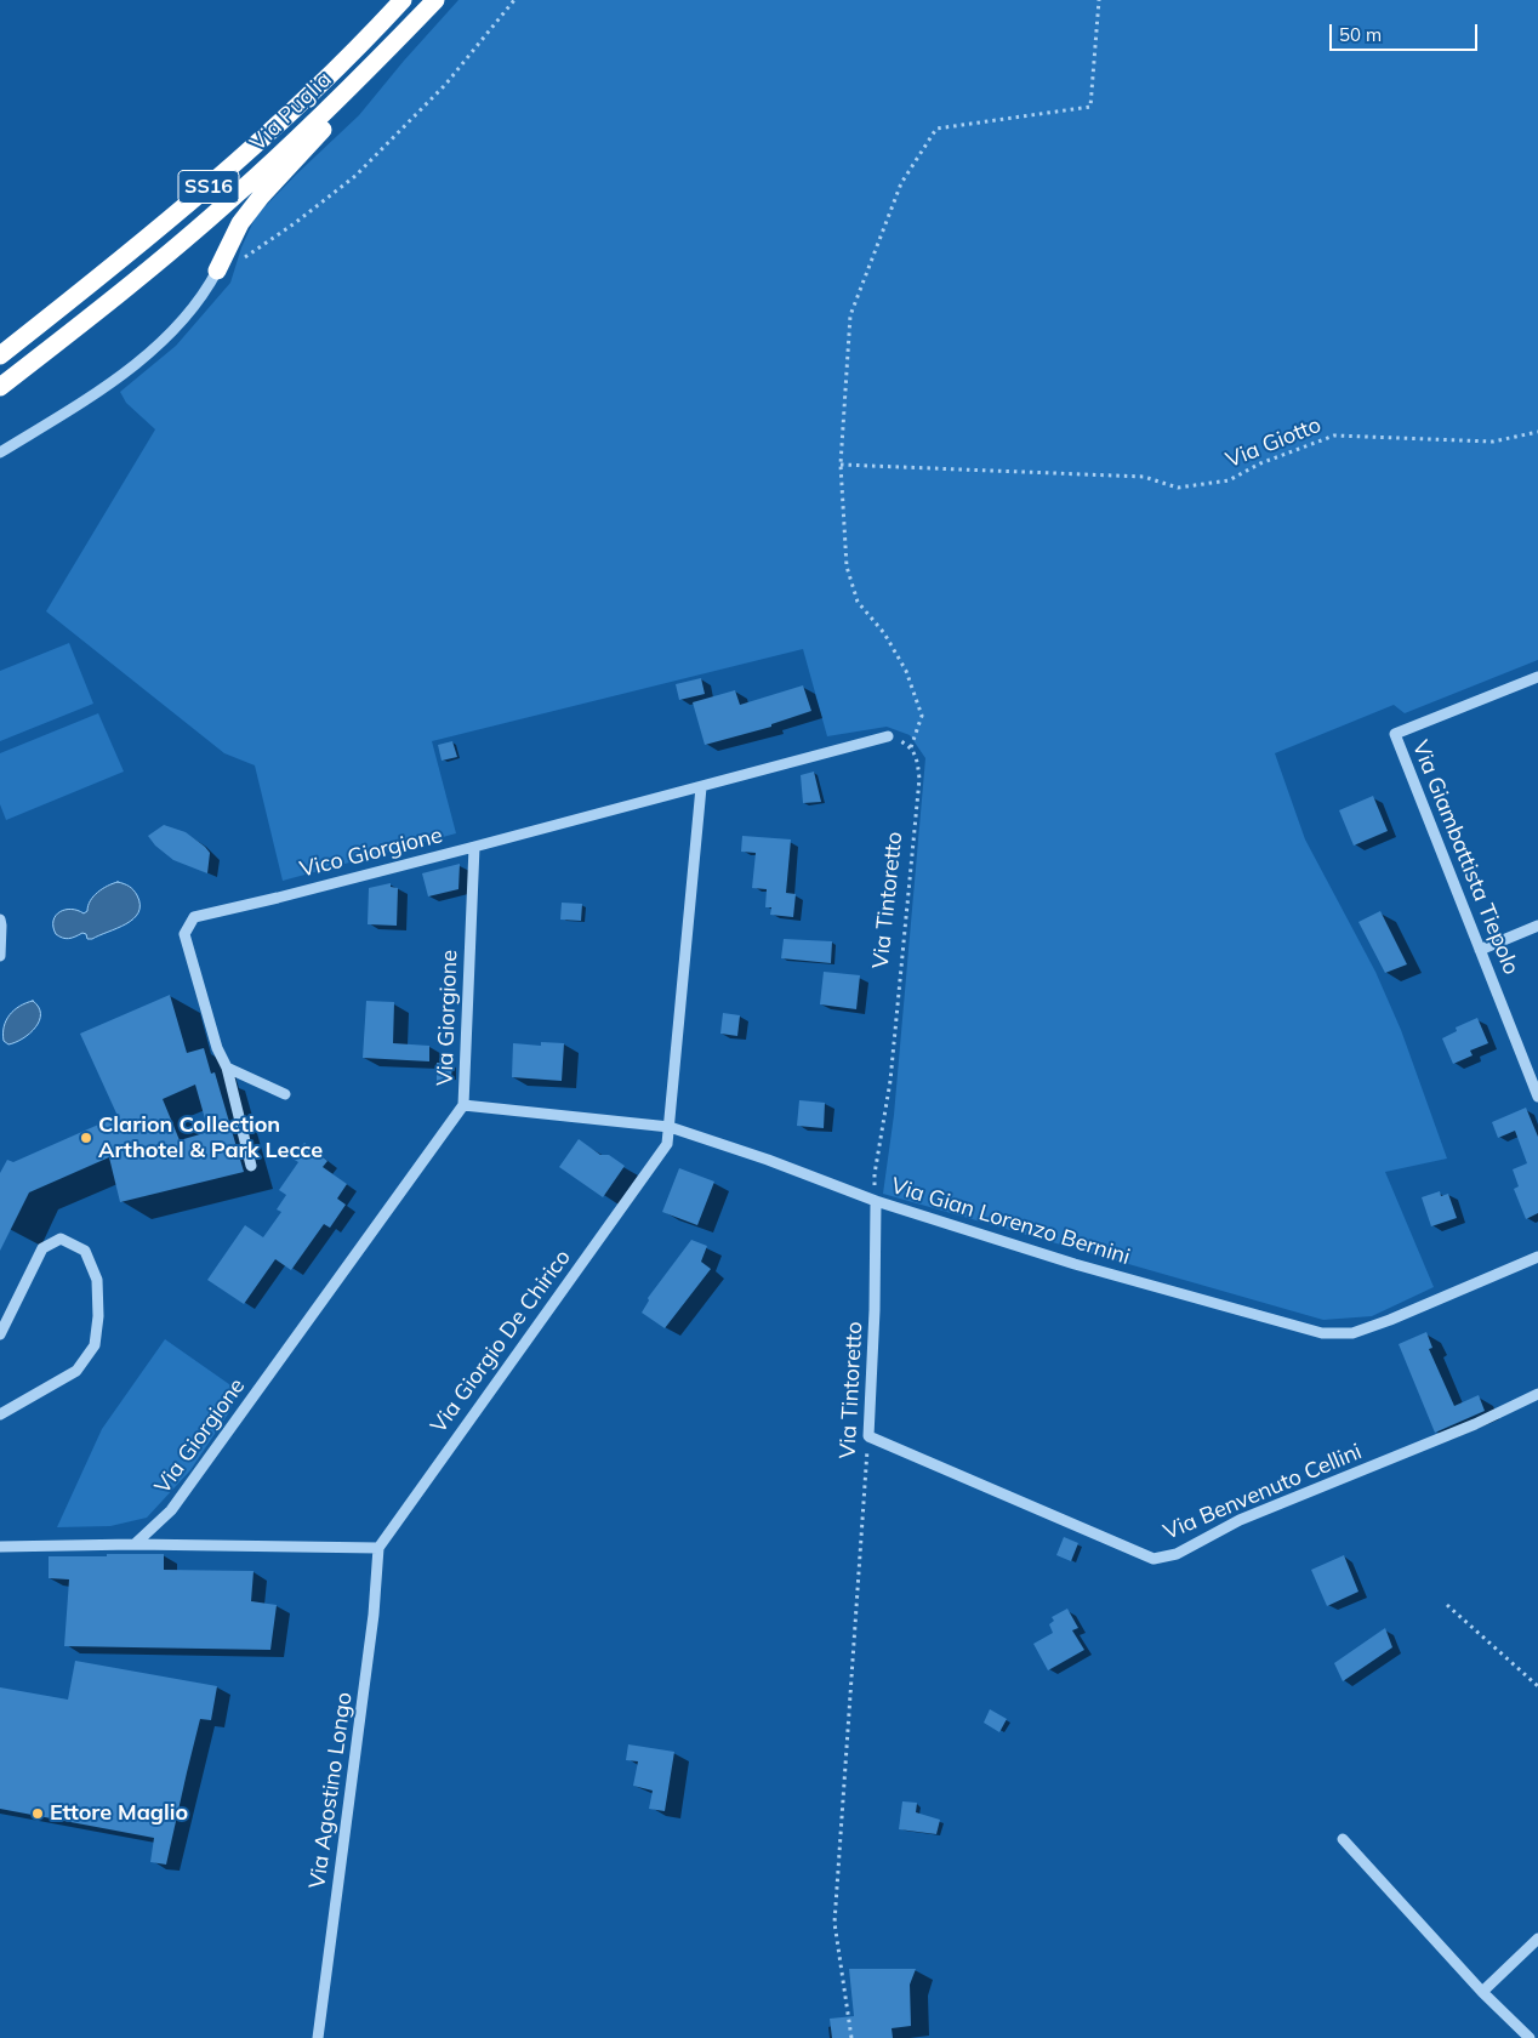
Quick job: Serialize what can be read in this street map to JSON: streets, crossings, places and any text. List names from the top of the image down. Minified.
{"streets":{"highway":["Via Puglia","SS16"],"street":["Vico Giorgione","Via Giambattista Tiepolo","Via Tintoretto","Via Giorgione","Via Gian Lorenzo Bernini","Via Giorgio De Chirico","Via Benvenuto Cellini","Via Agostino Longo"],"path":["Via Giotto"]},"crossings":[["Vico Giorgione","Via Giorgione"],["Via Tintoretto","Via Gian Lorenzo Bernini"],["Via Tintoretto","Via Benvenuto Cellini"],["Via Giorgione","Via Gian Lorenzo Bernini"],["Via Gian Lorenzo Bernini","Via Giorgio De Chirico"],["Via Giorgio De Chirico","Via Agostino Longo"]],"places":["Clarion Collection Arthotel & Park Lecce","Ettore Maglio"],"scale_bar":"50 m"}
